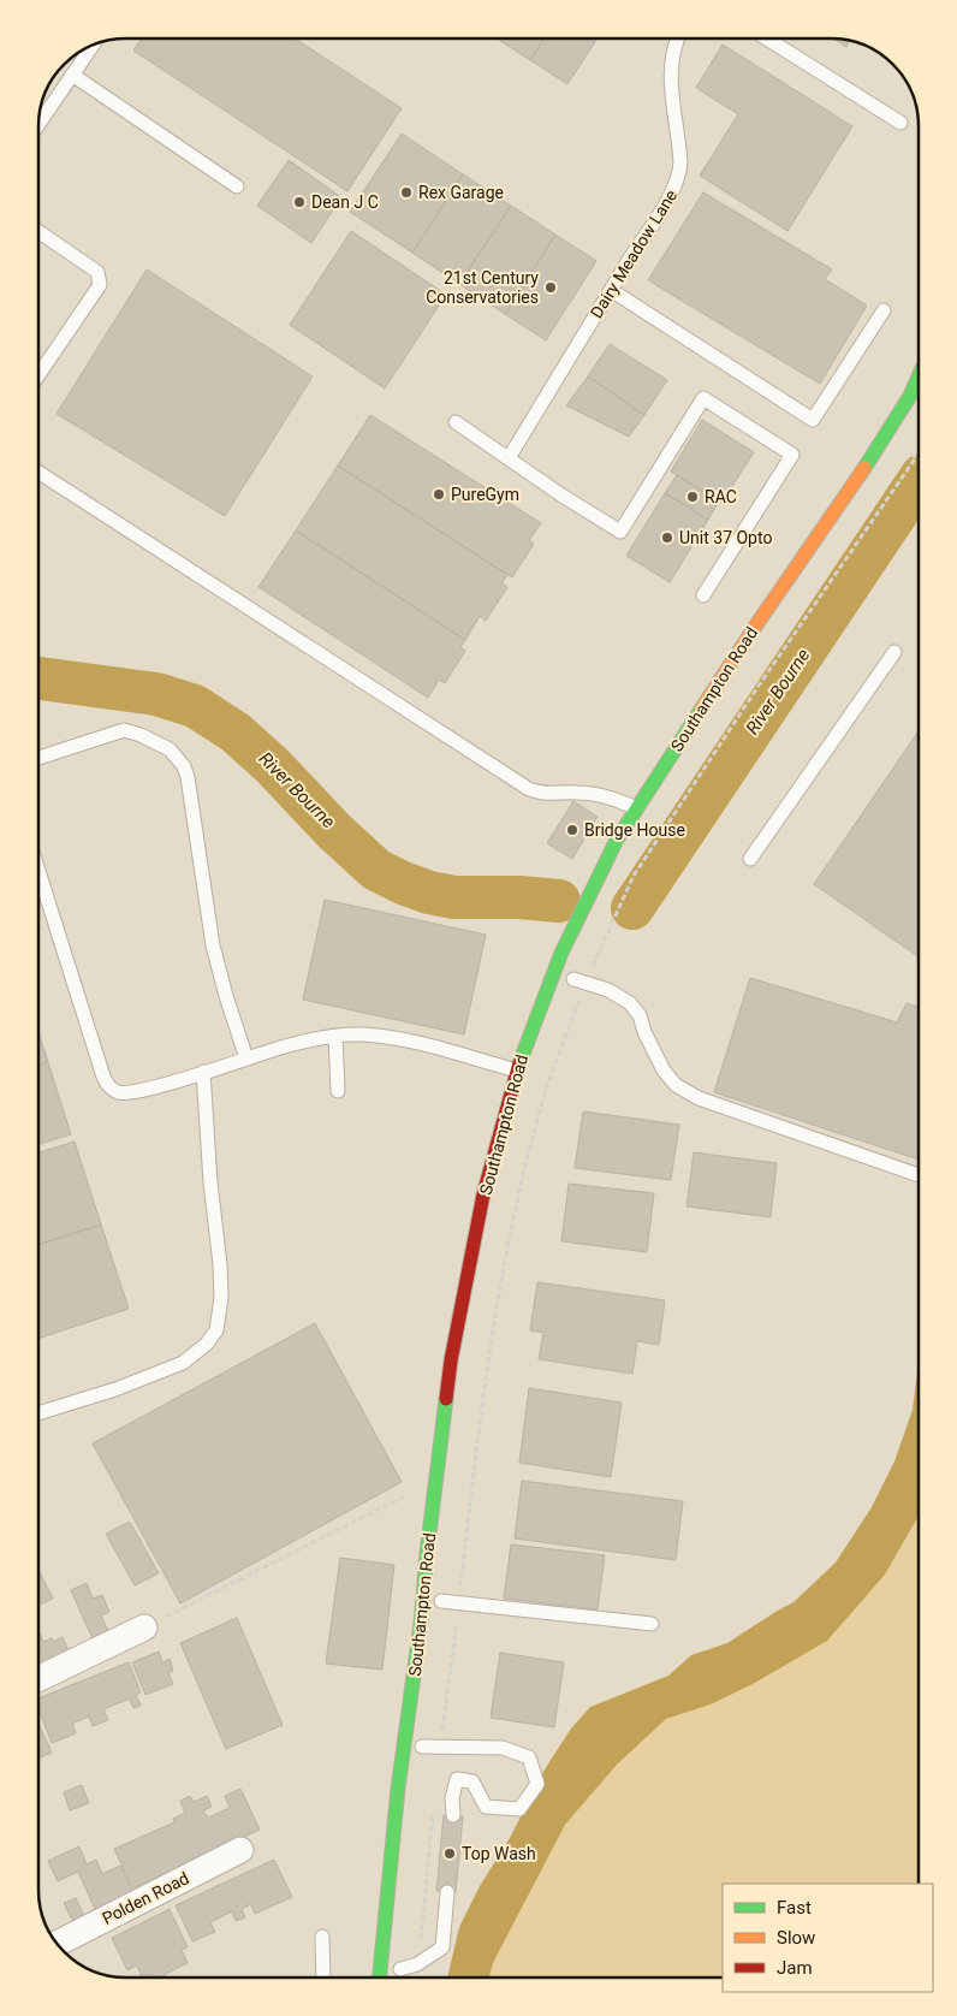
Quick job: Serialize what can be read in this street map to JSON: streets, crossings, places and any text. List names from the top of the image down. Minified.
{"streets":{"highway":["Southampton Road"],"street":["Polden Road"],"lane":["Dairy Meadow Lane"]},"water":["River Bourne"],"places":["Rex Garage","Dean J C","21st Century Conservatories","PureGym","RAC","Unit 37 Opto","Bridge House","Top Wash"],"legend":["Fast","Slow","Jam"]}
